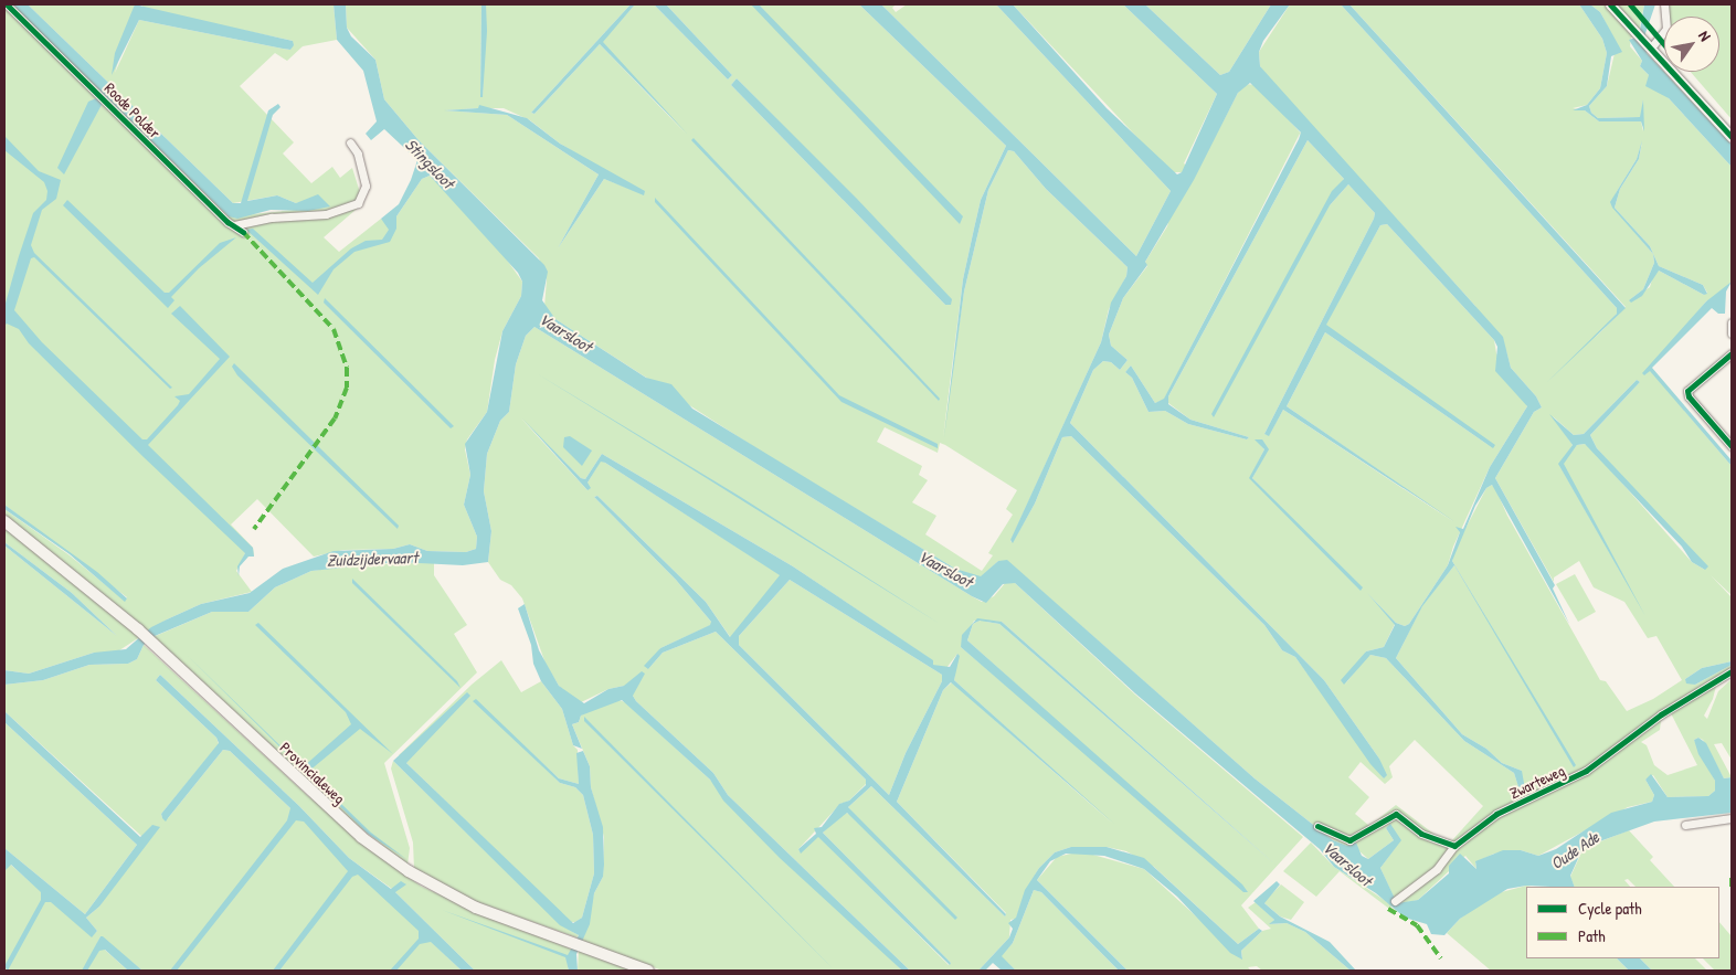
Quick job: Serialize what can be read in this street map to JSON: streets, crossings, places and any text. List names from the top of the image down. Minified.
{"streets":{"main road":["Provincialeweg"],"street":["Roode Polder","Zwarteweg"]},"water":["Stingsloot","Vaarsloot","Zuidzijdervaart","Oude Ade"],"legend":["Cycle path","Path"],"north":"top right"}
